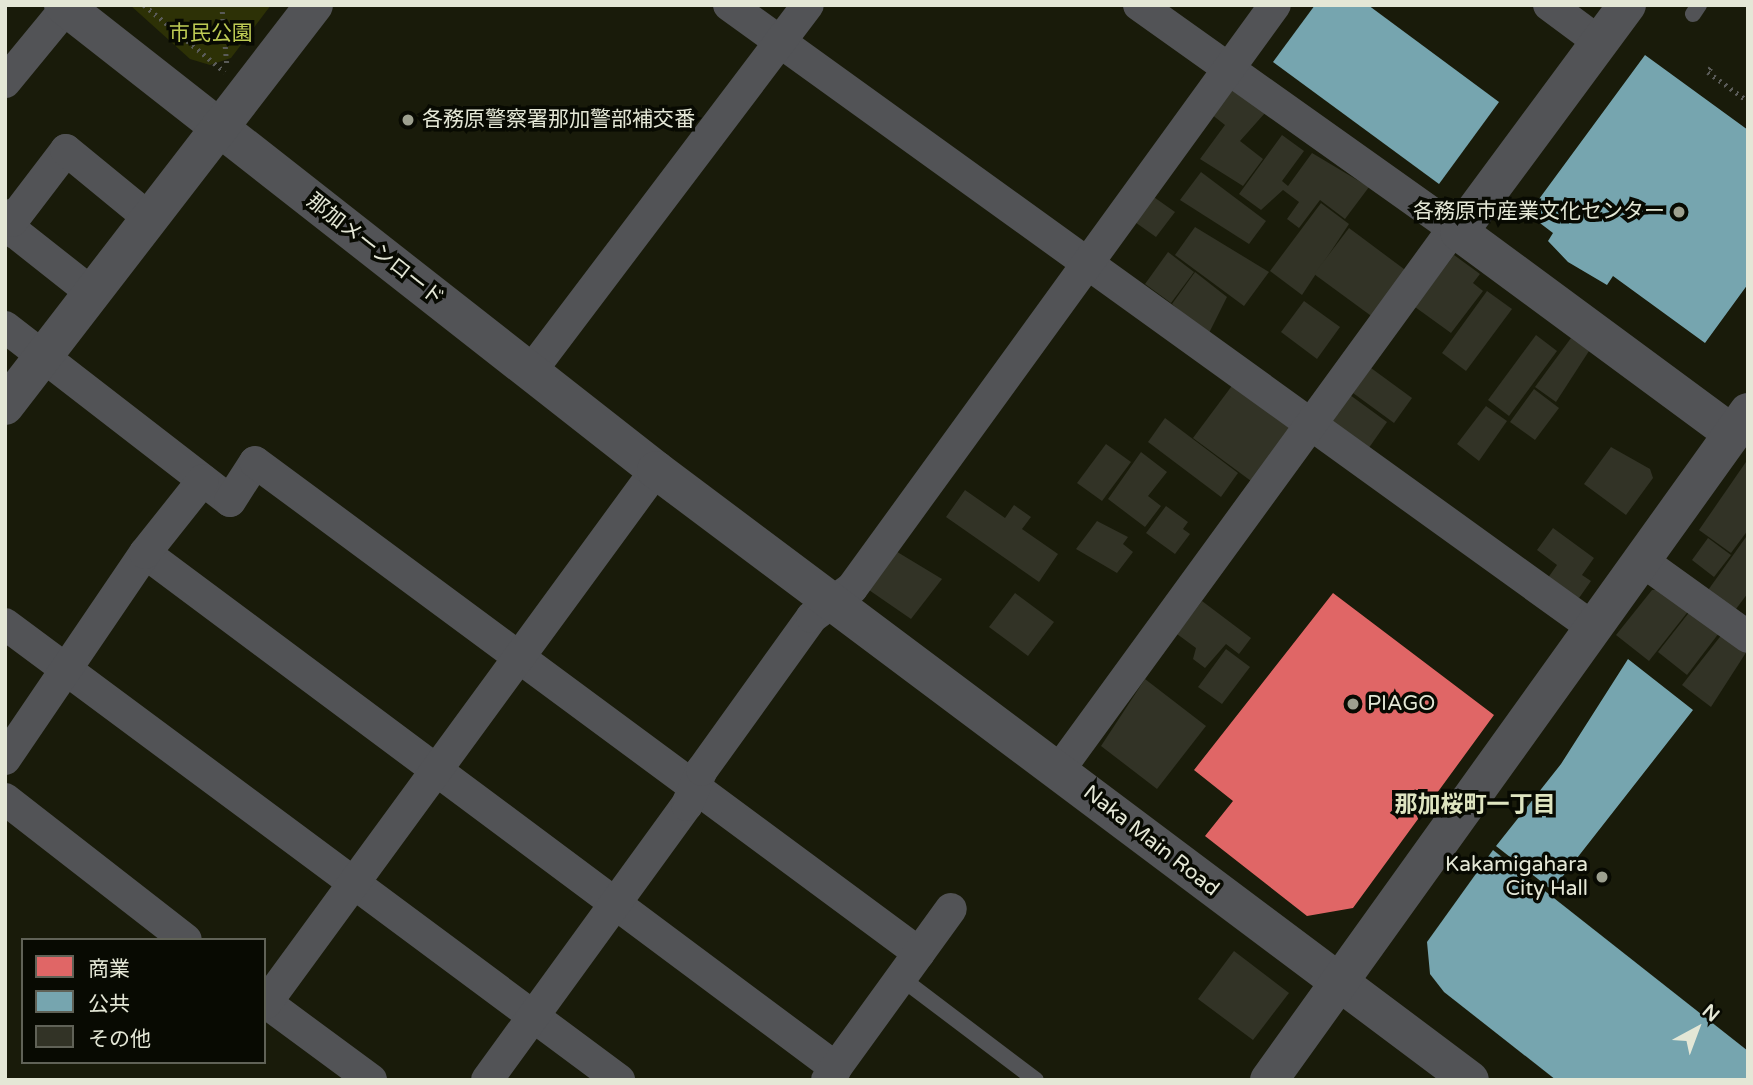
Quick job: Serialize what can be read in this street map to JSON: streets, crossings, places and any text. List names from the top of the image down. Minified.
{"streets":{"street":["那加メーンロード","Naka Main Road"]},"crossings":[["那加メーンロード","Naka Main Road"]],"districts":["那加桜町一丁目"],"parks":["市民公園"],"places":["各務原警察署那加警部補交番","各務原市産業文化センター","PIAGO","Kakamigahara City Hall"],"legend":["商業","公共","その他"],"north":"top right"}
